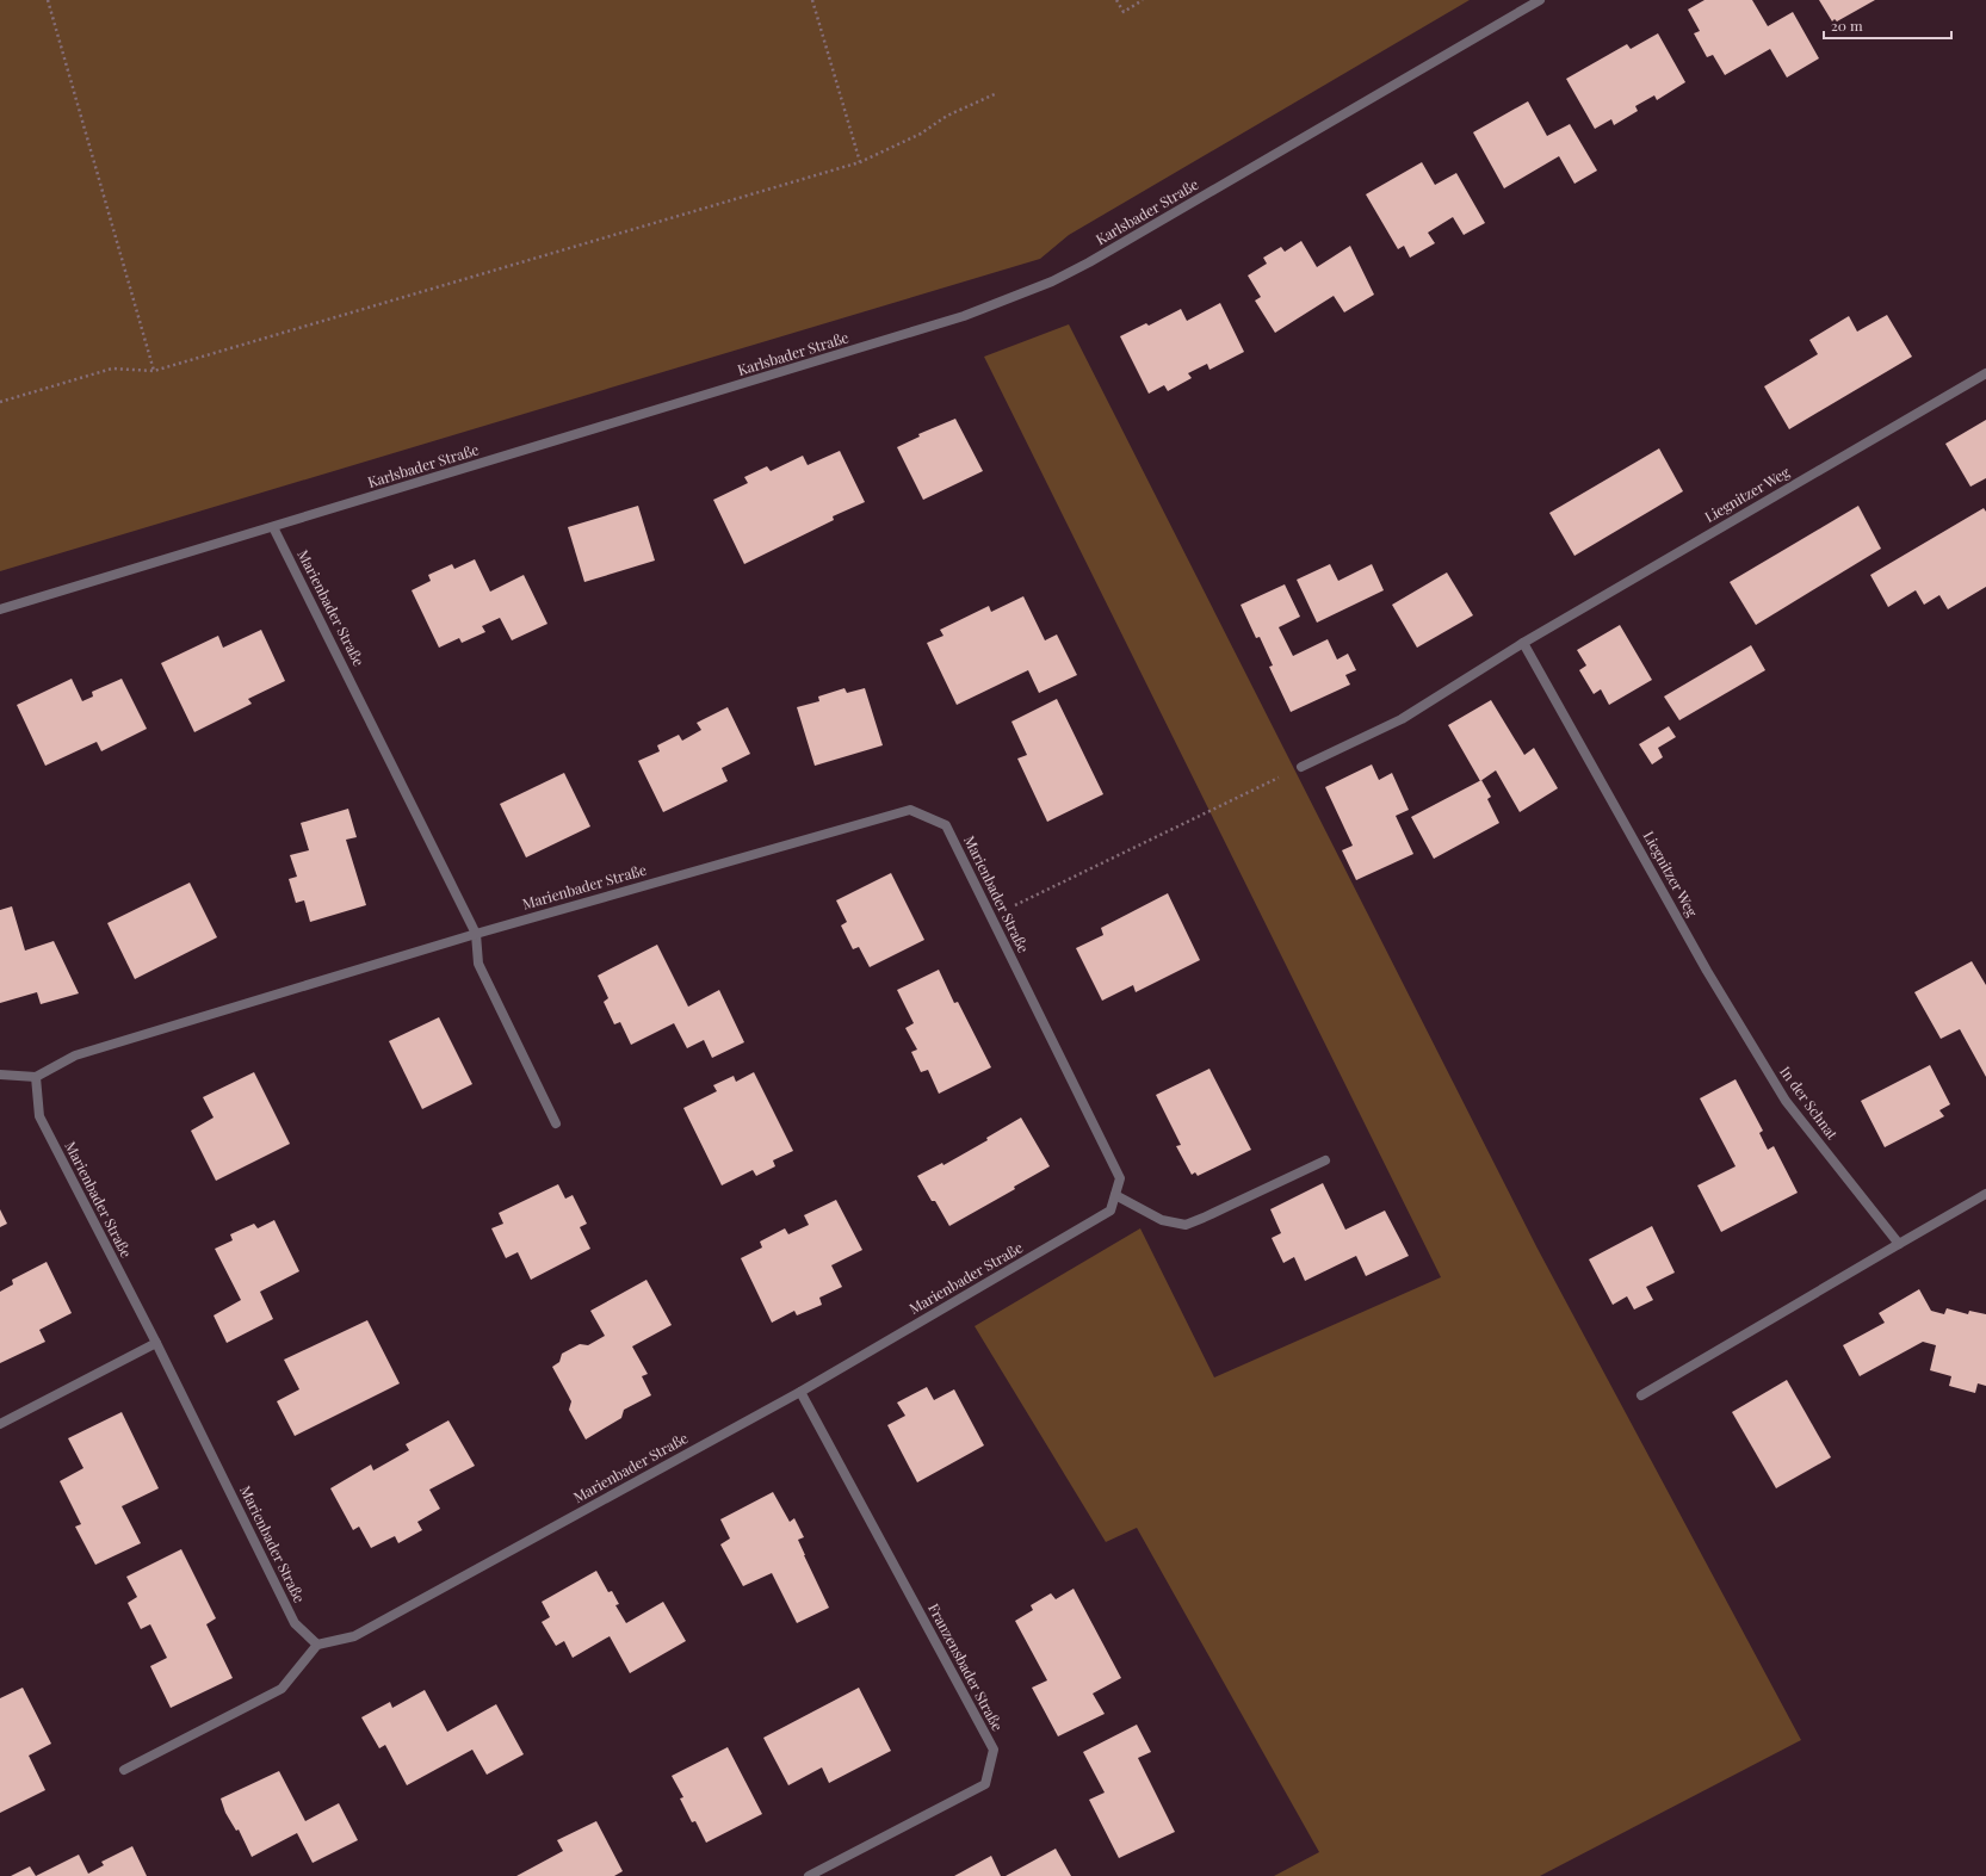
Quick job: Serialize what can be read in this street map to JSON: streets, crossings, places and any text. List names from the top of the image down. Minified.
{"streets":{"street":["Karlsbader Straße","Liegnitzer Weg","Marienbader Straße","In der Schnat","Franzensbader Straße"]},"crossings":[["Karlsbader Straße","Marienbader Straße"],["Liegnitzer Weg","In der Schnat"],["Marienbader Straße","Franzensbader Straße"]],"scale_bar":"20 m"}
